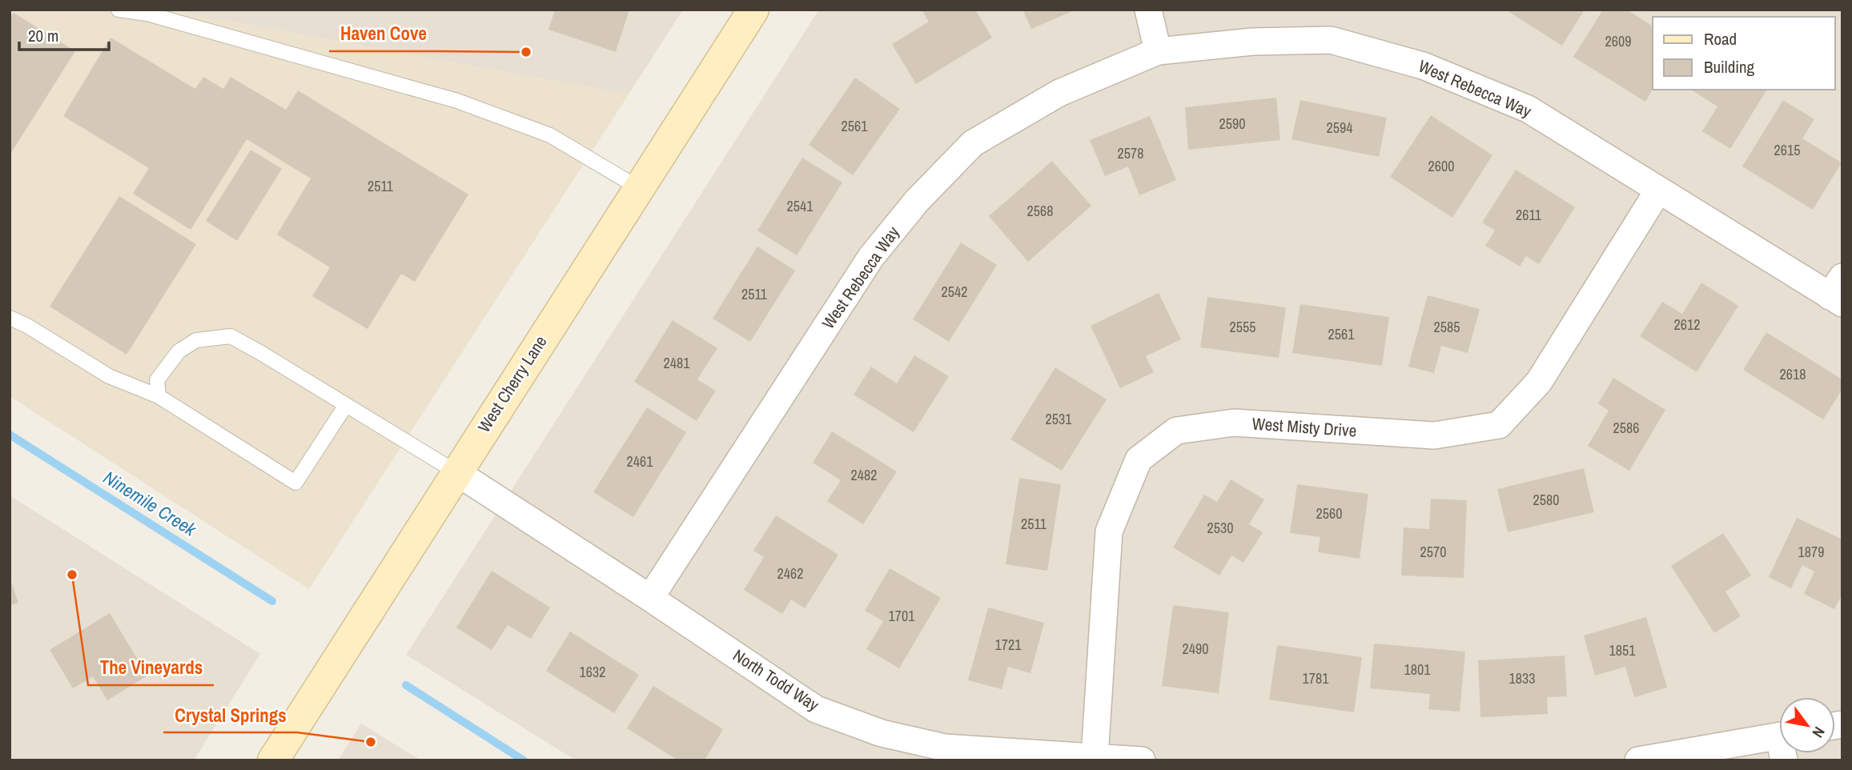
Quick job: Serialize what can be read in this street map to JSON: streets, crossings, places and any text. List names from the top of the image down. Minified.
{"streets":{"main road":["West Cherry Lane"],"street":["West Rebecca Way","West Misty Drive","North Todd Way"]},"crossings":[["West Rebecca Way","West Misty Drive"],["West Rebecca Way","North Todd Way"],["West Cherry Lane","North Todd Way"],["West Misty Drive","North Todd Way"]],"water":["Ninemile Creek"],"places":["Haven Cove","The Vineyards","Crystal Springs"],"house_numbers":["2609","2590","2561","2594","2615","2578","2600","2511","2541","2568","2611","2542","2511","2612","2555","2585","2561","2481","2618","2531","2586","2461","2482","2580","2560","2511","2530","2570","1879","2462","1701","1721","2490","1851","1801","1632","1781","1833"],"legend":["Road","Building"],"scale_bar":"20 m","north":"bottom right"}
